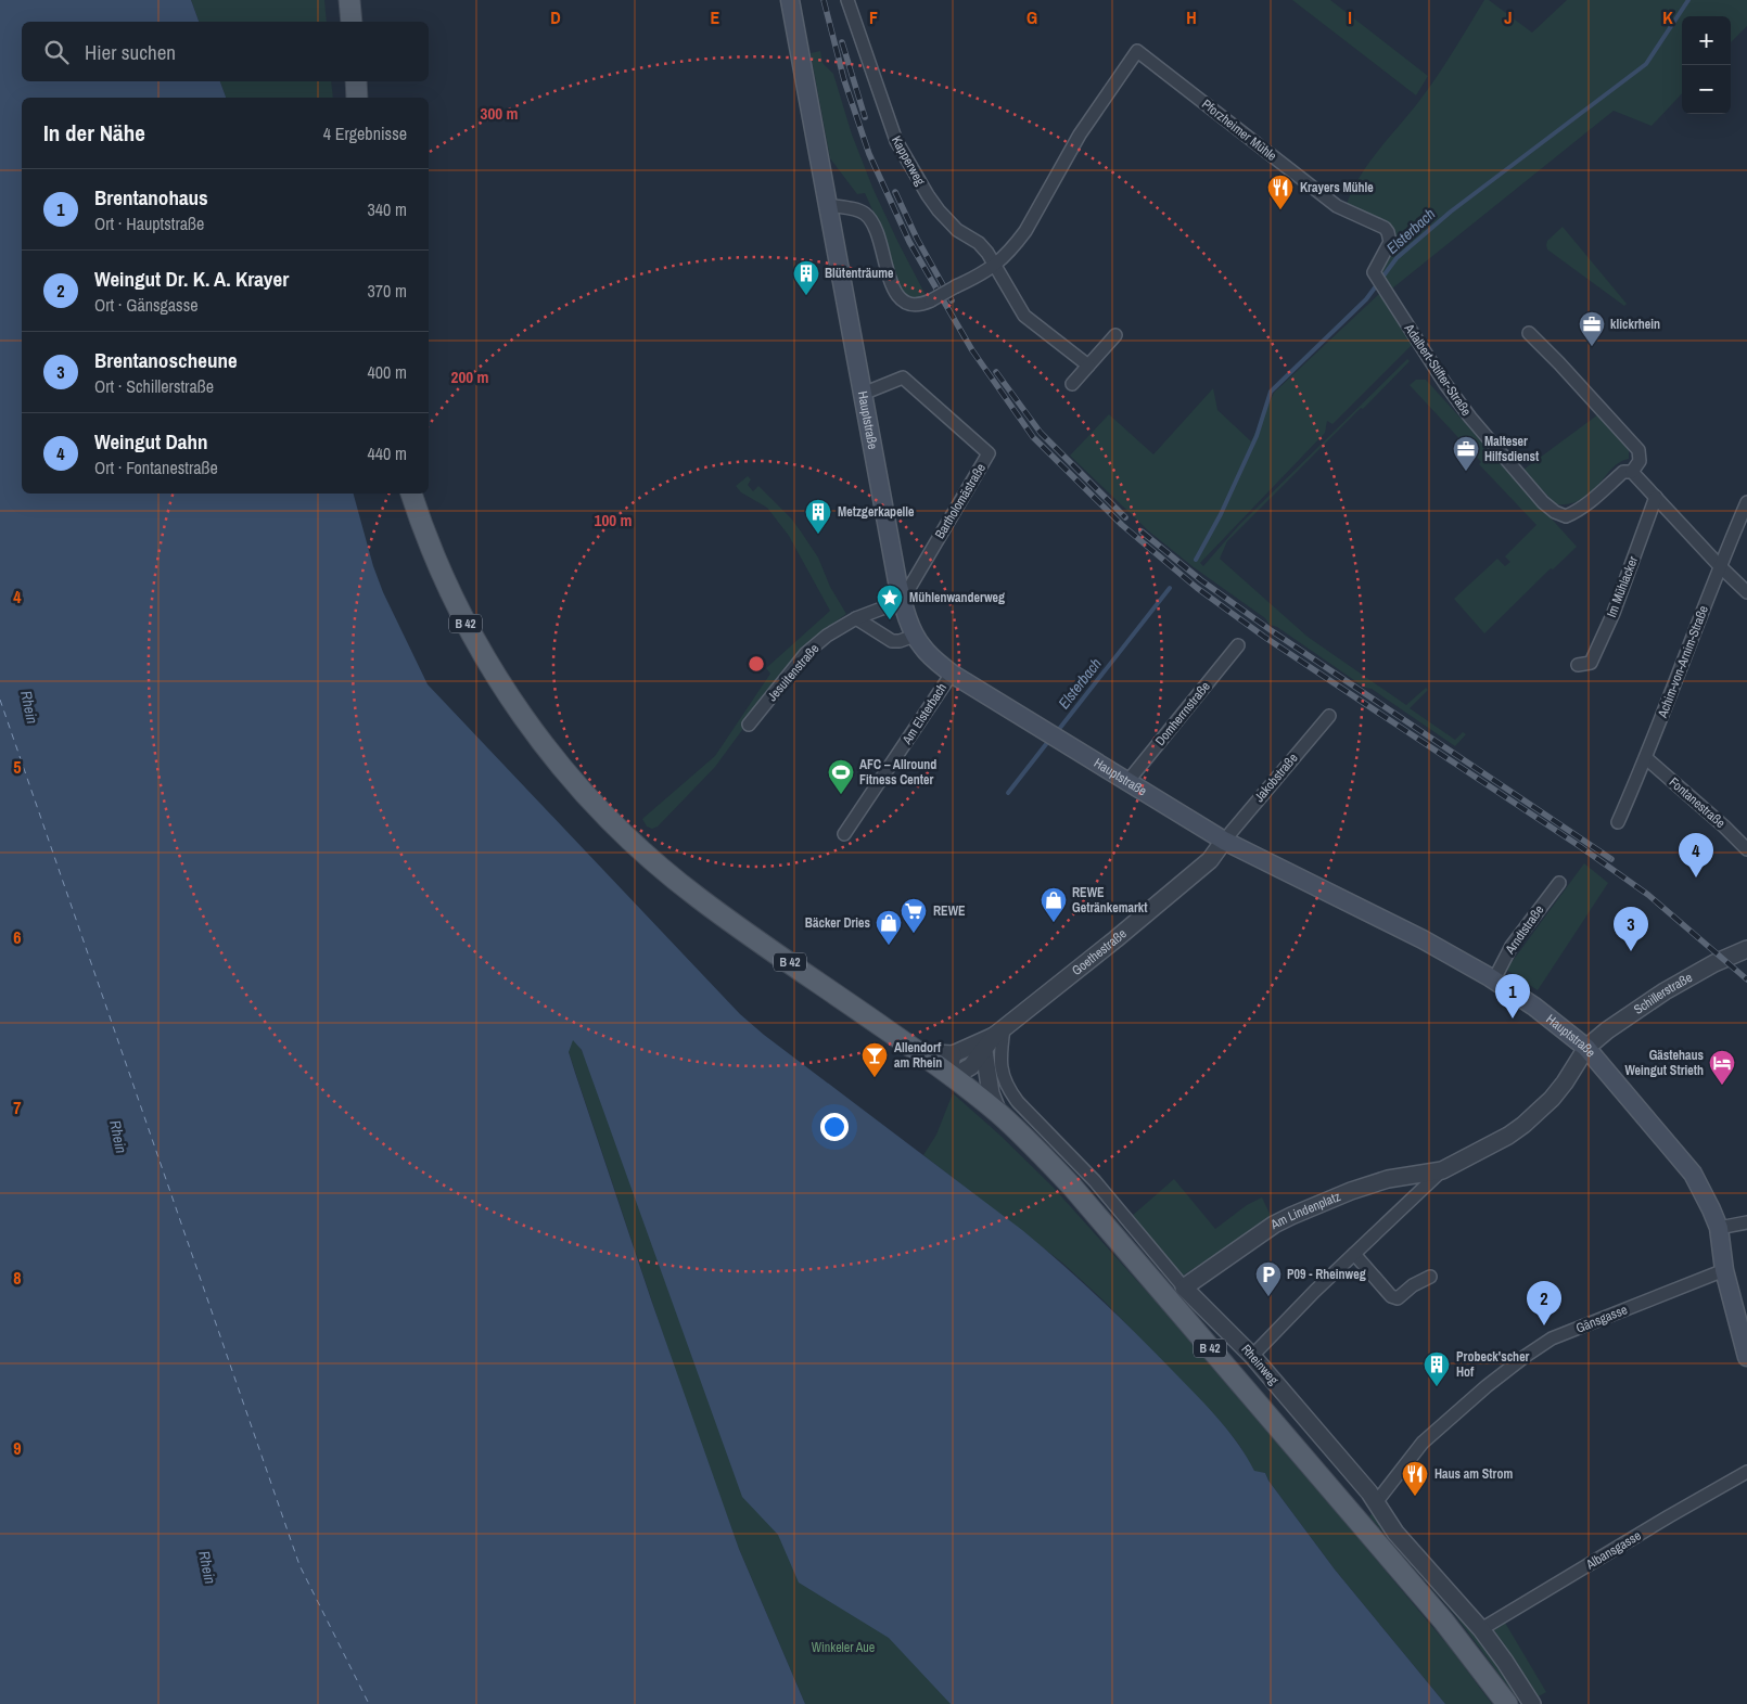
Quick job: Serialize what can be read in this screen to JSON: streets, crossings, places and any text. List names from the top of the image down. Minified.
{"streets":{"main road":["Hauptstraße","B 42"],"street":["Pforzheimer Mühle","Kapperweg","Adalbert-Stifter-Straße","Bartholomästraße","Im Mühlacker","Achim-von-Arnim-Straße","Jesuitenstraße","Am Elsterbach","Domherrnstraße","Jakobstraße","Fontanestraße","Arndtstraße","Goethestraße","Schillerstraße","Am Lindenplatz","Gänsgasse","Rheinweg","Albansgasse"]},"crossings":[["Pforzheimer Mühle","Kapperweg"],["Pforzheimer Mühle","Adalbert-Stifter-Straße"],["Hauptstraße","Bartholomästraße"],["Hauptstraße","Jesuitenstraße"],["Hauptstraße","Am Elsterbach"],["Hauptstraße","Domherrnstraße"],["Hauptstraße","Jakobstraße"],["Hauptstraße","Arndtstraße"],["Hauptstraße","Goethestraße"],["Hauptstraße","Schillerstraße"],["Hauptstraße","Am Lindenplatz"],["Hauptstraße","Gänsgasse"],["Bartholomästraße","Jesuitenstraße"],["Achim-von-Arnim-Straße","Fontanestraße"],["Jakobstraße","Goethestraße"],["Goethestraße","Rheinweg"],["Schillerstraße","Am Lindenplatz"],["Am Lindenplatz","Rheinweg"],["Gänsgasse","Rheinweg"],["Rheinweg","Albansgasse"]],"water":["Elsterbach","Rhein"],"parks":["Winkeler Aue"],"places":{"restaurant":["Krayers Mühle","Haus am Strom"],"building":["Blütenträume","Metzgerkapelle","Probeck'scher Hof"],"office":["klickrhein","Malteser Hilfsdienst"],"place":["Mühlenwanderweg"],"sports":["AFC – Allround Fitness Center"],"shop":["REWE Getränkemarkt","Bäcker Dries"],"supermarket":["REWE"],"bar":["Allendorf am Rhein"],"hotel":["Gästehaus Weingut Strieth"],"parking":["P09 - Rheinweg"]},"page":{"map_buttons":["+","−"],"search":"Hier suchen","heading":["In der Nähe","4 Ergebnisse"],"list":[{"mark":"1","name":"Brentanohaus","note":"Ort · Hauptstraße","value":"340 m"},{"mark":"2","name":"Weingut Dr. K. A. Krayer","note":"Ort · Gänsgasse","value":"370 m"},{"mark":"3","name":"Brentanoscheune","note":"Ort · Schillerstraße","value":"400 m"},{"mark":"4","name":"Weingut Dahn","note":"Ort · Fontanestraße","value":"440 m"}],"pins":["4","3","1","2"]},"grid":{"columns":["D","E","F","G","H","I","J","K"],"rows":["4","5","6","7","8","9"]},"rings":["300 m","200 m","100 m"]}
